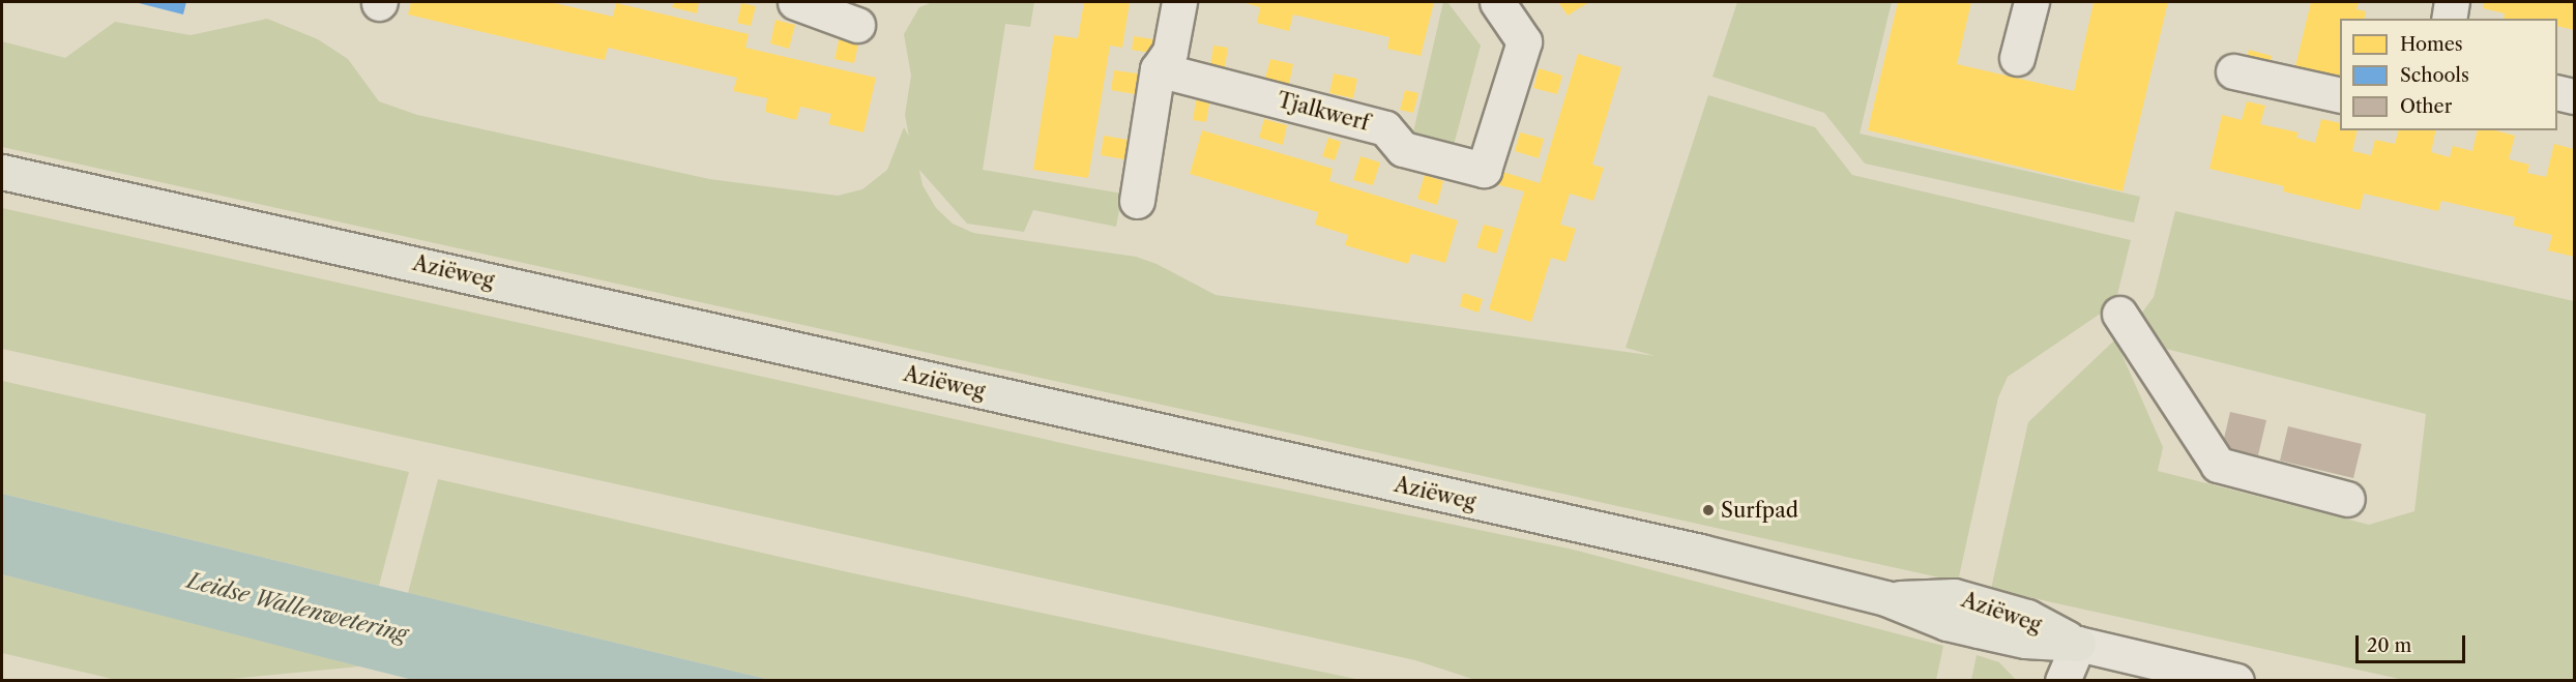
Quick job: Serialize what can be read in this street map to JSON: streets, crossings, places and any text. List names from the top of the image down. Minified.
{"streets":{"main road":["Aziëweg"],"street":["Tjalkwerf"]},"water":["Leidse Wallenwetering"],"places":["Surfpad"],"legend":["Homes","Schools","Other"],"scale_bar":"20 m"}
